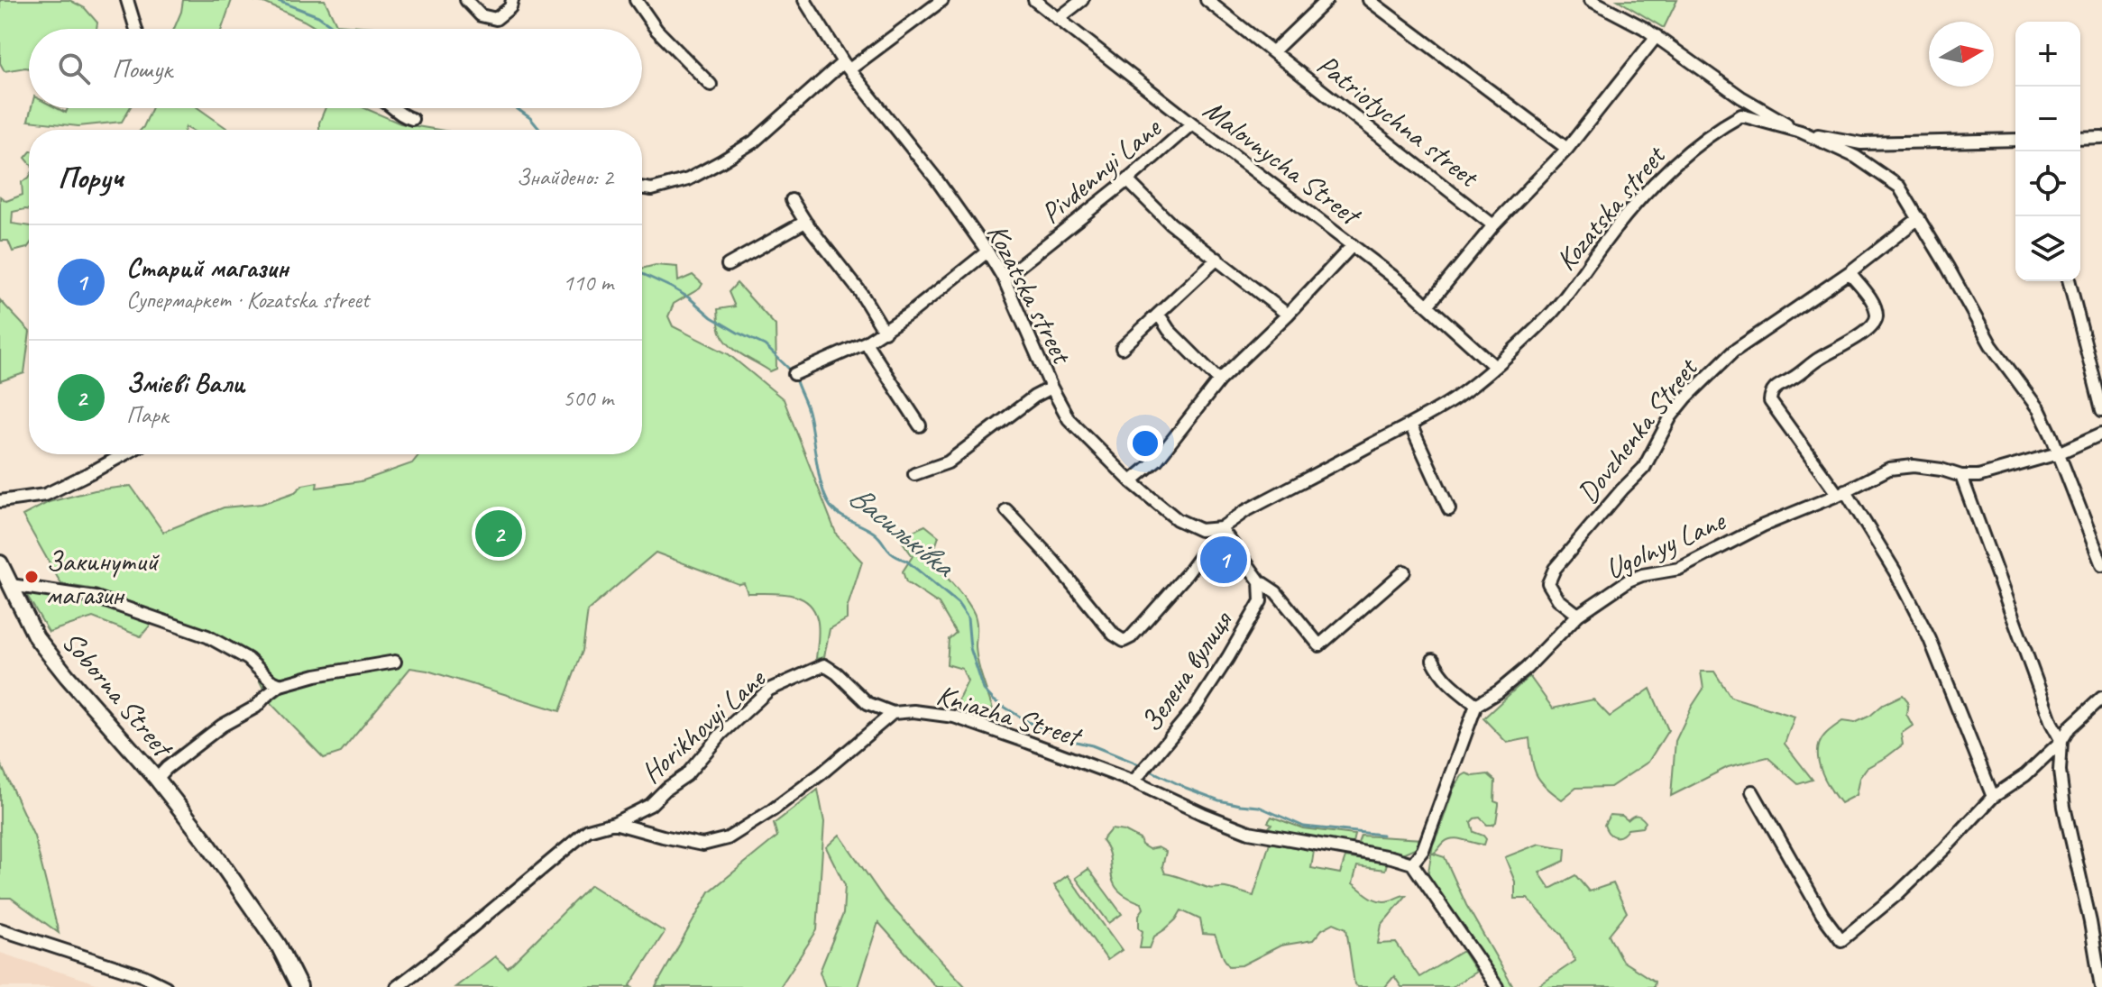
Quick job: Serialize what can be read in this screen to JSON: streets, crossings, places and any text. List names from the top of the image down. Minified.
{"streets":{"main road":["Soborna Street"],"street":["Patriotychna street","Malovnycha Street","Pivdennyi Lane","Kozatska street","Dovzhenka Street","Ugolnyy Lane","Зелена вулиця","Kniazha Street","Horikhovyi Lane"]},"crossings":[["Malovnycha Street","Pivdennyi Lane"],["Malovnycha Street","Kozatska street"],["Pivdennyi Lane","Kozatska street"],["Dovzhenka Street","Ugolnyy Lane"],["Зелена вулиця","Kniazha Street"],["Kniazha Street","Horikhovyi Lane"]],"water":["Васильківка"],"places":["Закинутий магазин"],"north":"right","page":{"map_buttons":["+","−"],"search":"Пошук","heading":["Поруч","Знайдено: 2"],"list":[{"mark":"1","name":"Старий магазин","note":"Супермаркет · Kozatska street","value":"110 m"},{"mark":"2","name":"Змієві Вали","note":"Парк","value":"500 m"}],"pins":["2","1"]}}
